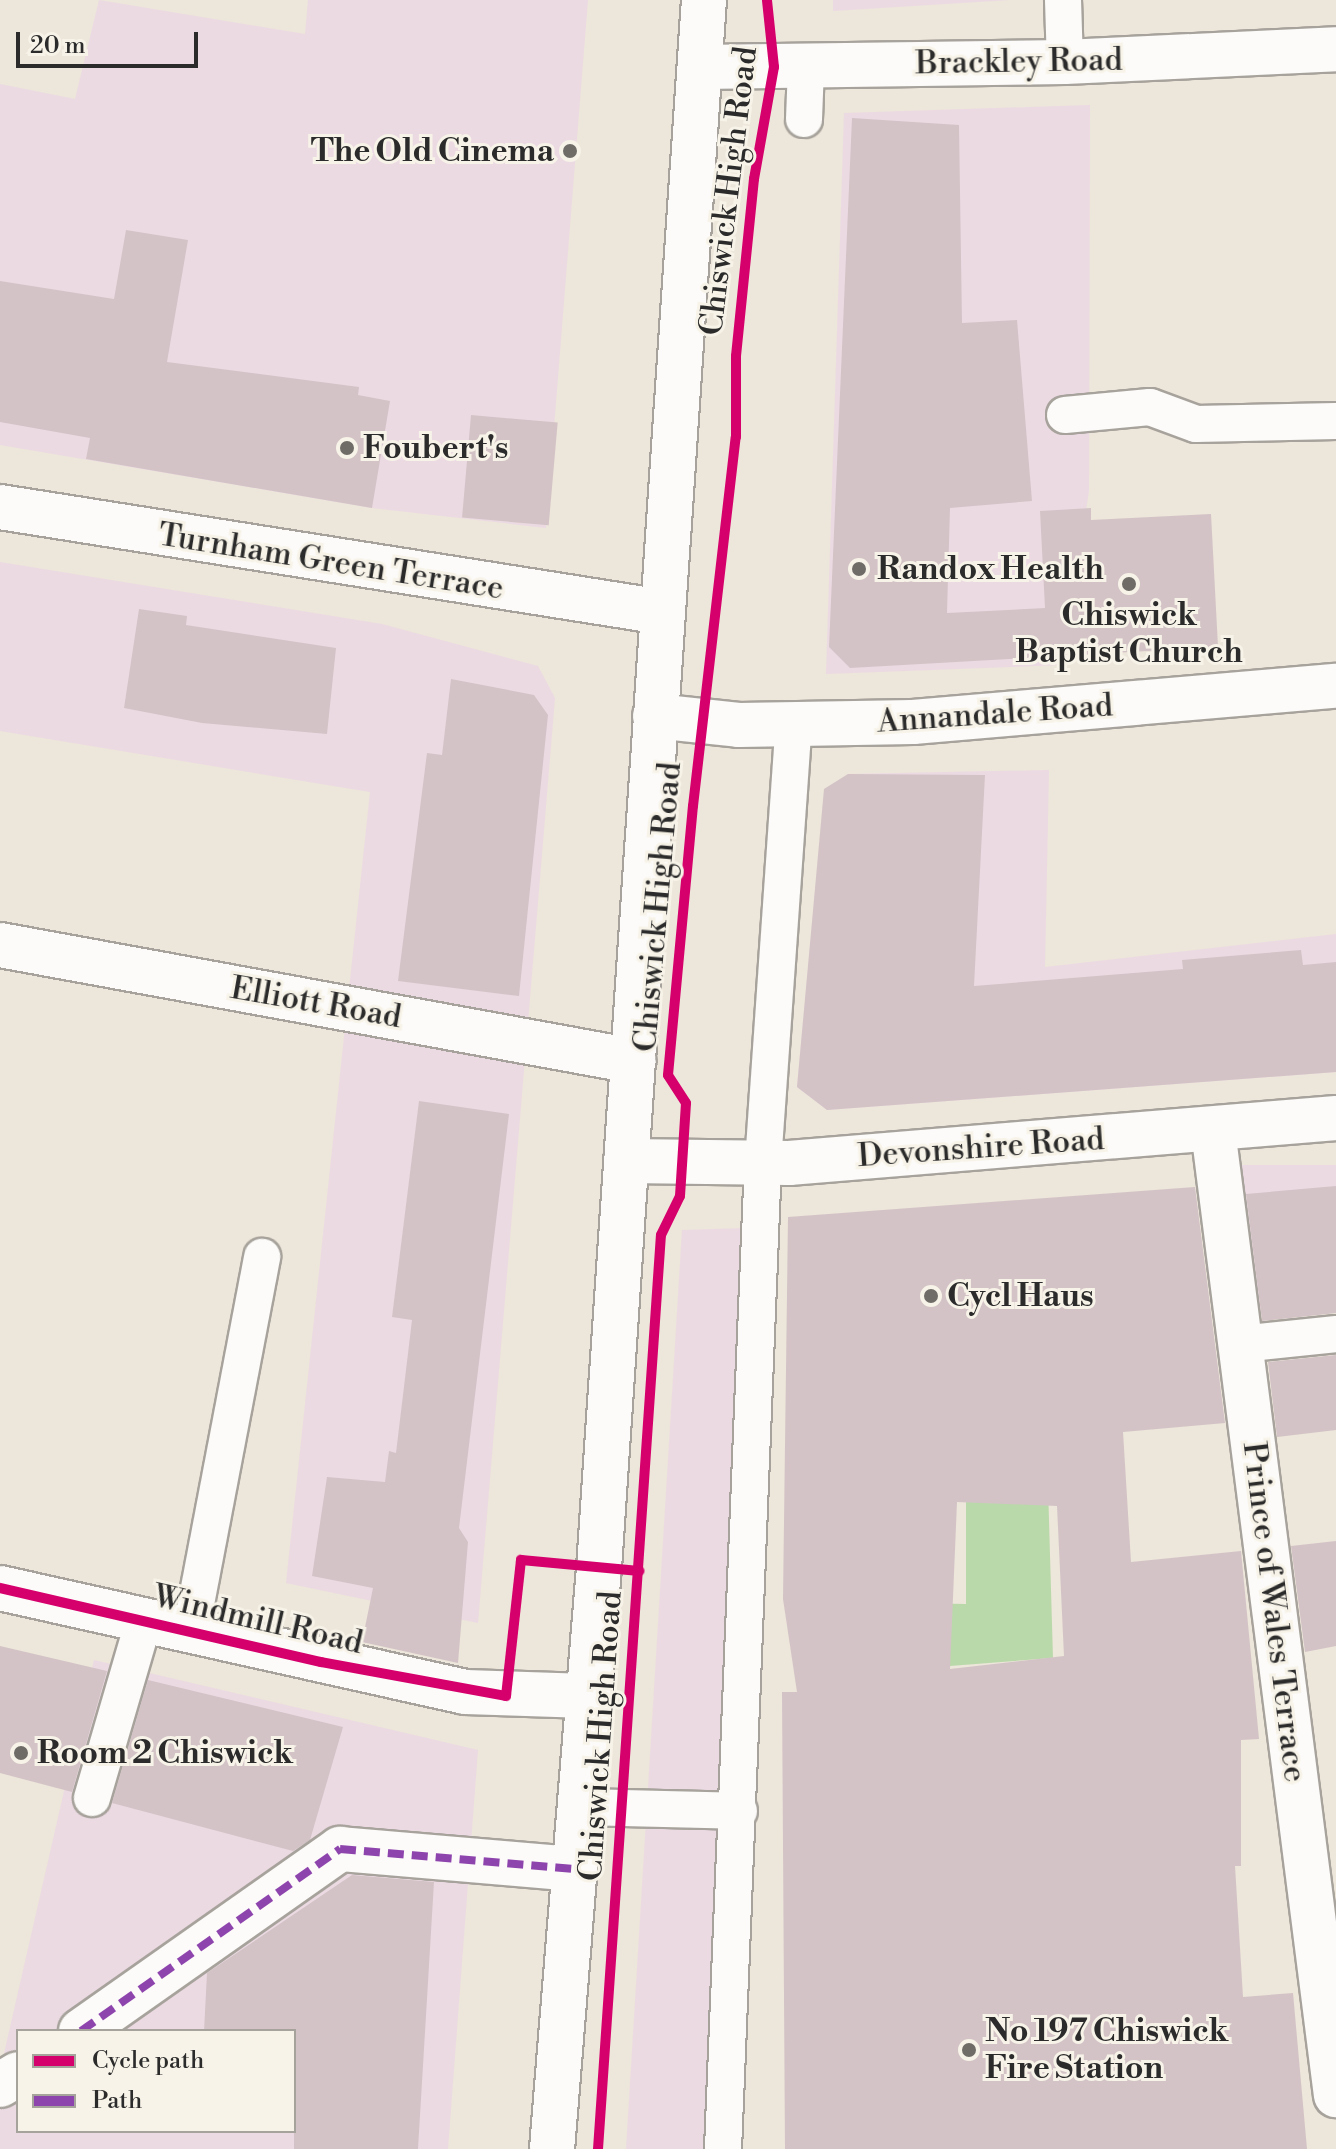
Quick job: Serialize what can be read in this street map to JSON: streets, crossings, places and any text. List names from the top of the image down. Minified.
{"streets":{"street":["Brackley Road","Chiswick High Road","Turnham Green Terrace","Annandale Road","Elliott Road","Devonshire Road","Prince of Wales Terrace","Windmill Road"]},"crossings":[["Brackley Road","Chiswick High Road"],["Chiswick High Road","Turnham Green Terrace"],["Chiswick High Road","Annandale Road"],["Chiswick High Road","Elliott Road"],["Chiswick High Road","Devonshire Road"],["Chiswick High Road","Windmill Road"],["Devonshire Road","Prince of Wales Terrace"]],"places":["The Old Cinema","Foubert's","Randox Health","Chiswick Baptist Church","Cycl Haus","Room 2 Chiswick","No 197 Chiswick Fire Station"],"legend":["Cycle path","Path"],"scale_bar":"20 m"}
